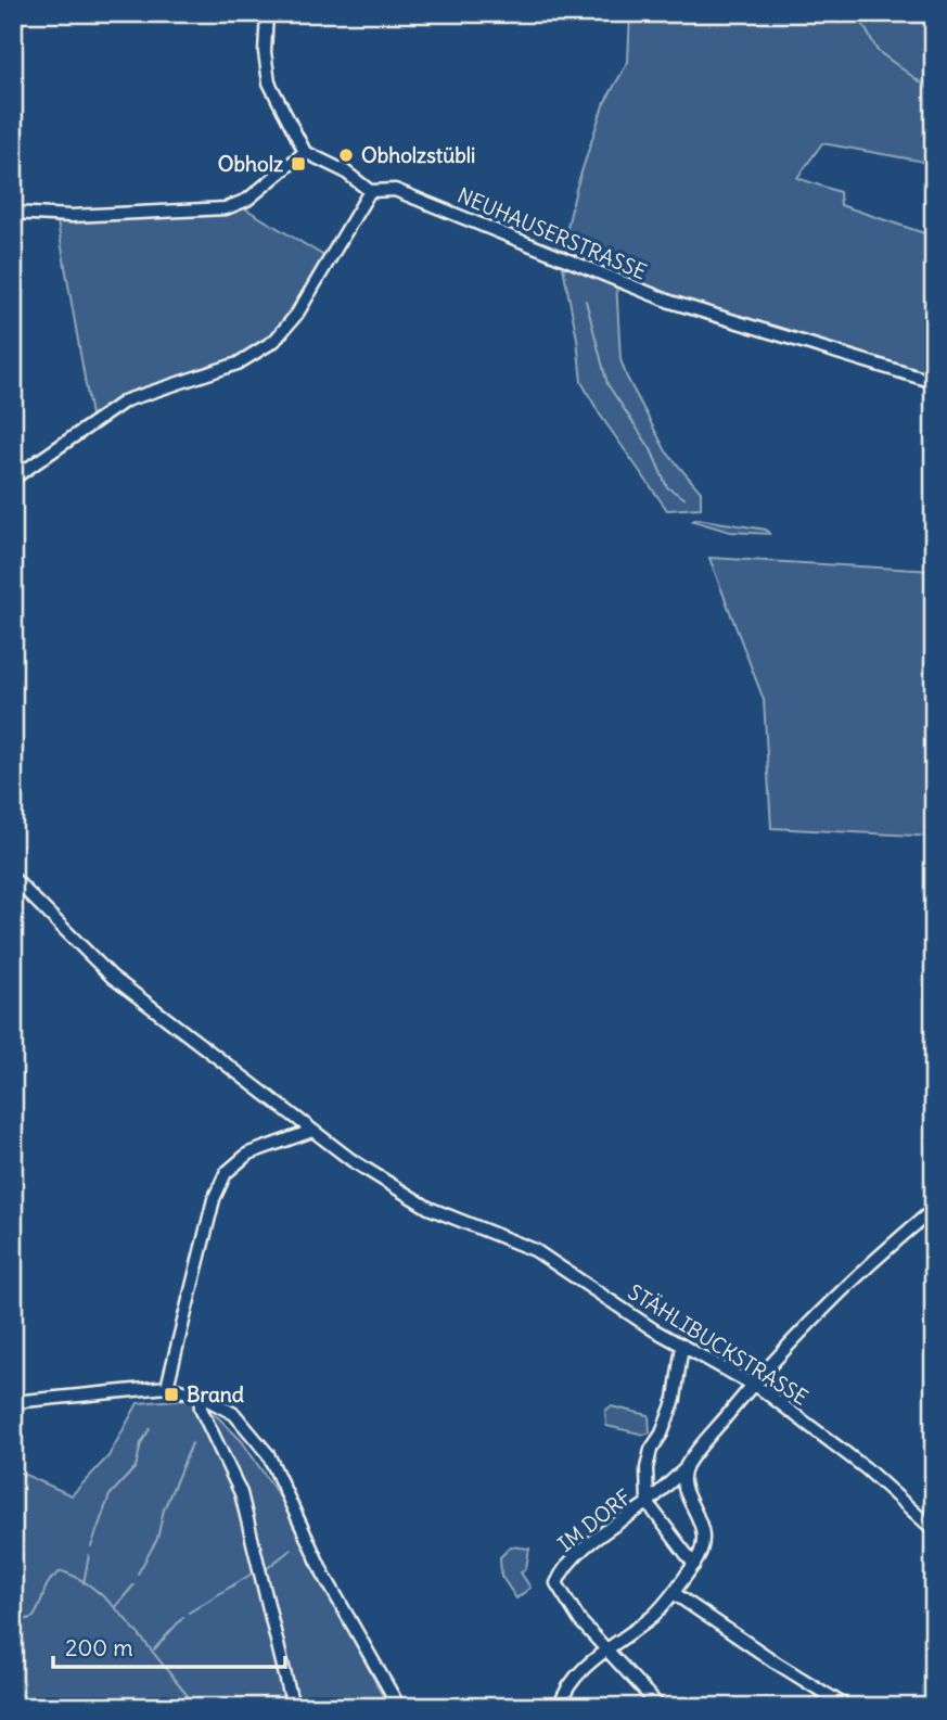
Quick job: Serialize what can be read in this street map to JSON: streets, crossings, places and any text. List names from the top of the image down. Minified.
{"streets":{"street":["NEUHAUSERSTRASSE","STÄHLIBUCKSTRASSE","IM DORF"]},"crossings":[["STÄHLIBUCKSTRASSE","IM DORF"]],"places":{"other":["Obholzstübli"],"transit":["Obholz","Brand"]},"scale_bar":"200 m"}
